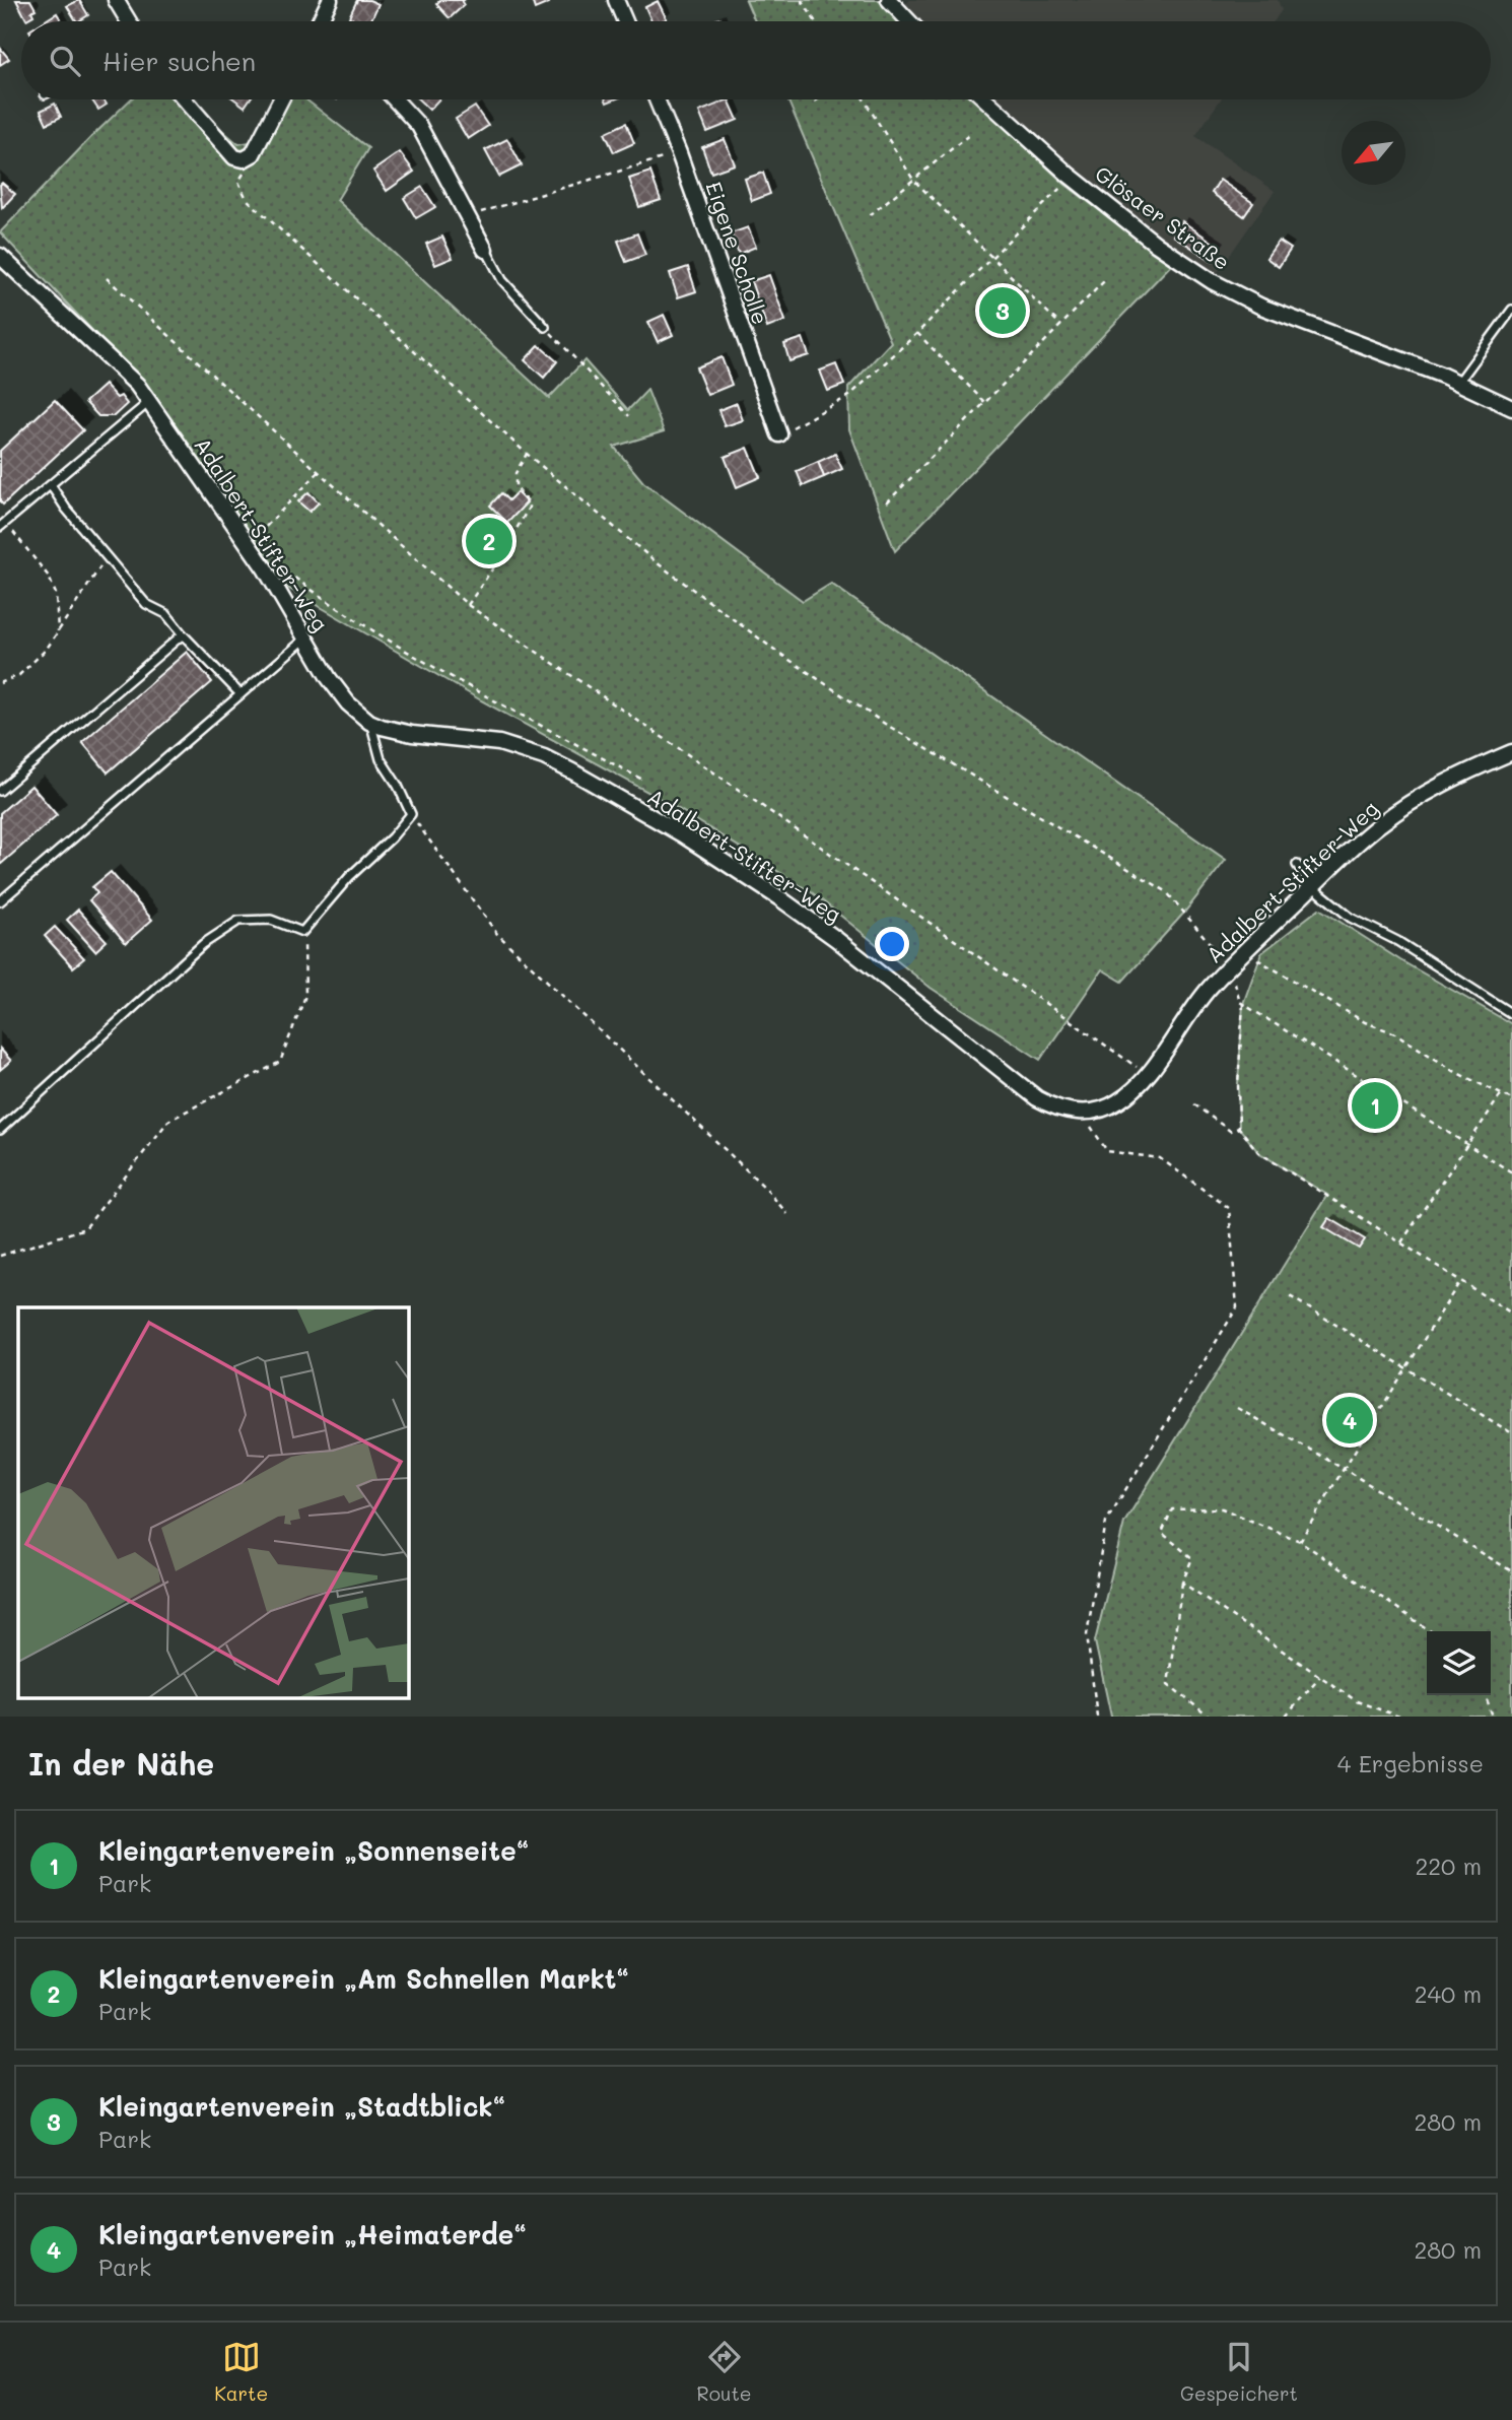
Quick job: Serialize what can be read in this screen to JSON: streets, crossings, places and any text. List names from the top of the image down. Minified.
{"streets":{"street":["Glösaer Straße","Eigene Scholle","Adalbert-Stifter-Weg"]},"north":"bottom left","page":{"search":"Hier suchen","pins":["3","2","1","4"],"heading":["In der Nähe","4 Ergebnisse"],"list":[{"mark":"1","name":"Kleingartenverein „Sonnenseite“","note":"Park","value":"220 m"},{"mark":"2","name":"Kleingartenverein „Am Schnellen Markt“","note":"Park","value":"240 m"},{"mark":"3","name":"Kleingartenverein „Stadtblick“","note":"Park","value":"280 m"},{"mark":"4","name":"Kleingartenverein „Heimaterde“","note":"Park","value":"280 m"}],"nav":["Karte","Route","Gespeichert"]}}
